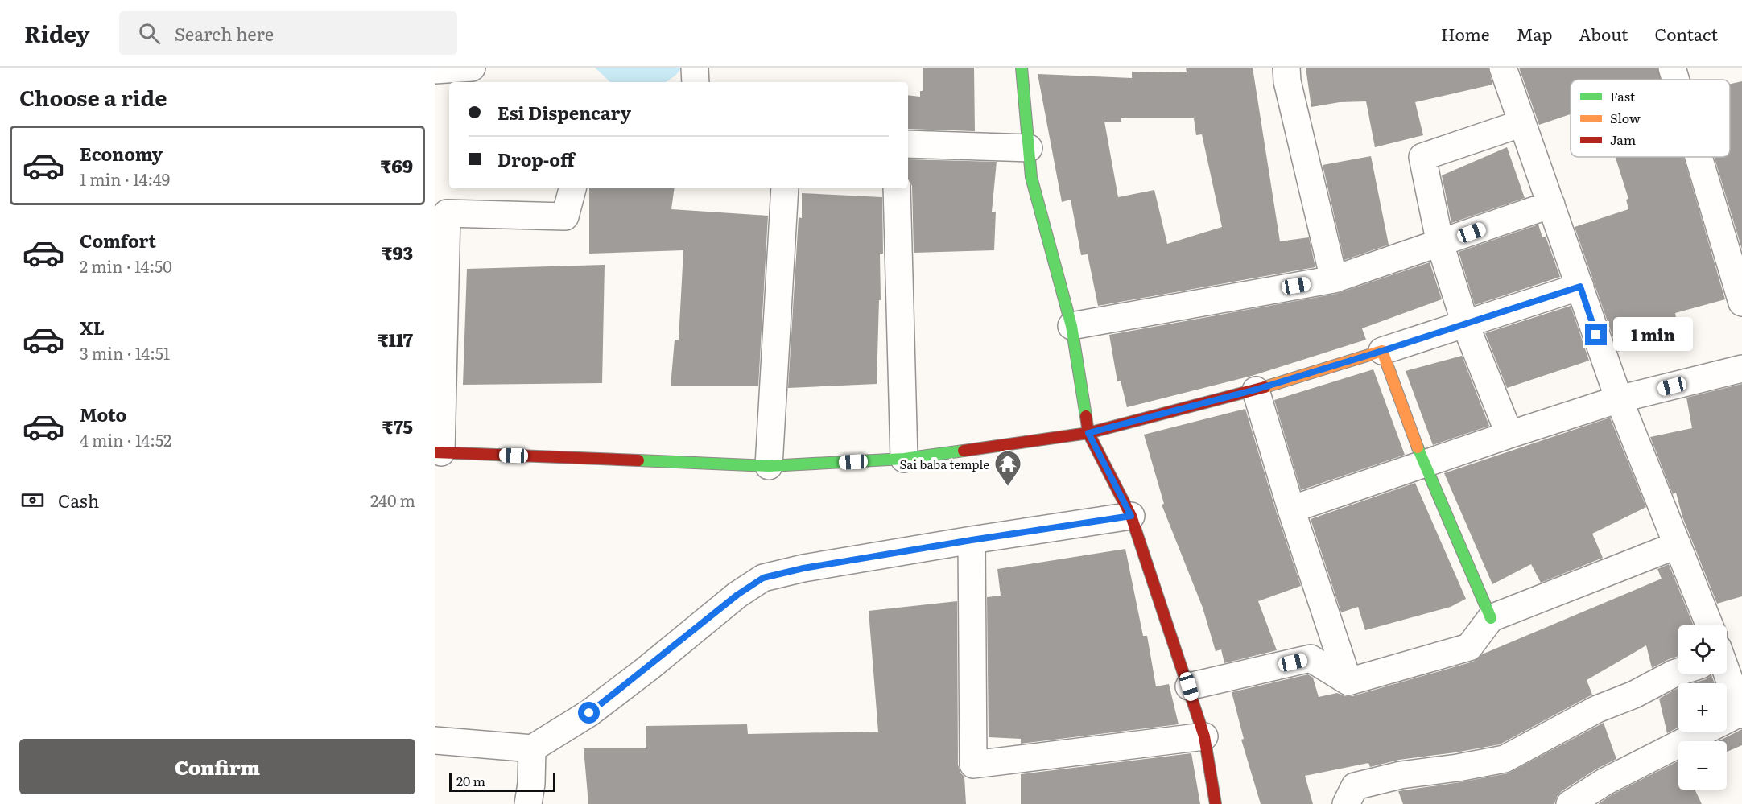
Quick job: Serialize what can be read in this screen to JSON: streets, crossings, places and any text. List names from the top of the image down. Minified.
{"places":{"temple":["Sai baba temple"]},"legend":["Fast","Slow","Jam"],"scale_bar":"20 m","page":{"header":"Ridey","search":"Search here","nav":["Home","Map","About","Contact"],"heading":"Choose a ride","banner":["Esi Dispencary","Drop-off"],"list":[{"name":"Economy","note":"1 min · 14:49","value":"₹69"},{"name":"Comfort","note":"2 min · 14:50","value":"₹93"},{"name":"XL","note":"3 min · 14:51","value":"₹117"},{"name":"Moto","note":"4 min · 14:52","value":"₹75"}],"bubble":"1 min","pay":["Cash","240 m"],"map_buttons":["+","−"],"buttons":"Confirm","scale":"20 m"}}
